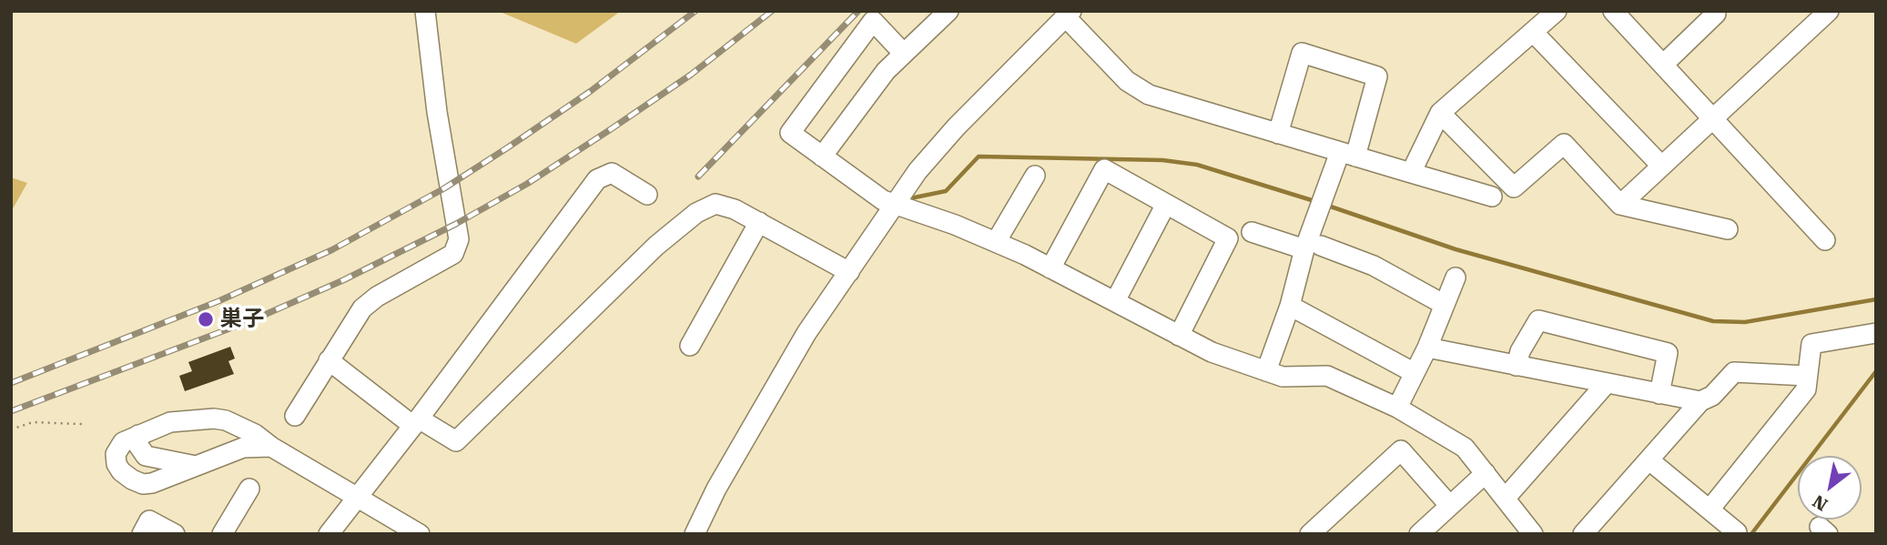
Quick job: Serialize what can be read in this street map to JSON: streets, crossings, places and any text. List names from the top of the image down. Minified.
{"places":["巣子"],"north":"bottom left"}
